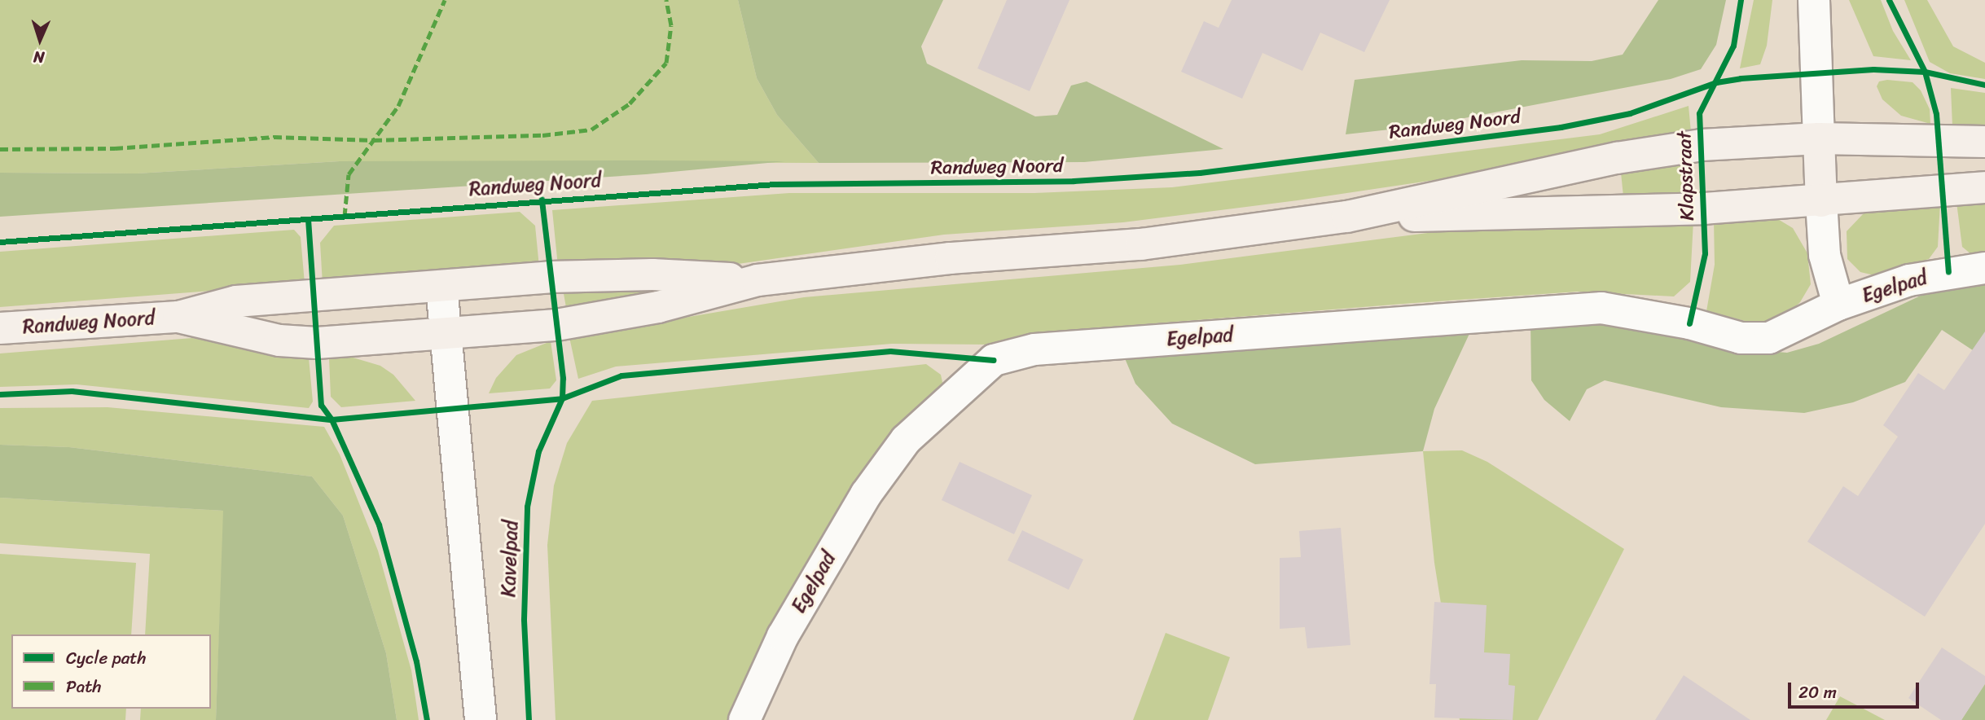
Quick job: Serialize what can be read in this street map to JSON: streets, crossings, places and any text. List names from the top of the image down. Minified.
{"streets":{"main road":["Randweg Noord"],"street":["Egelpad","Kavelpad"],"cycle path":["Klapstraat"]},"crossings":[["Randweg Noord","Egelpad"],["Randweg Noord","Kavelpad"]],"legend":["Cycle path","Path"],"scale_bar":"20 m","north":"bottom"}
